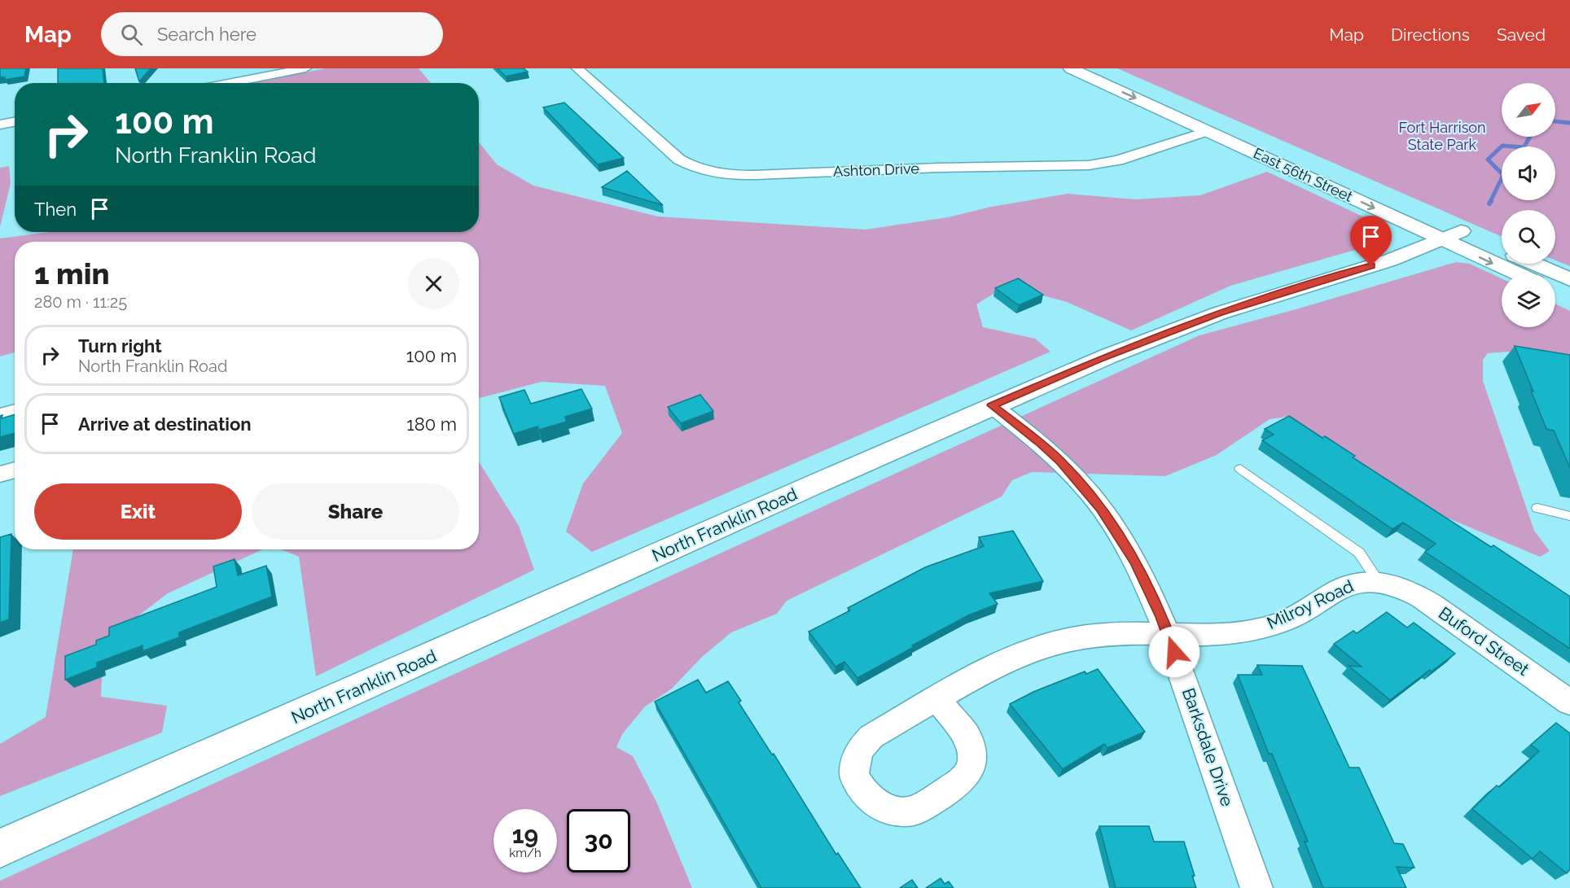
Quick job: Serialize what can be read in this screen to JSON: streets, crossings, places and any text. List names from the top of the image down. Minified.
{"streets":{"main road":["East 56th Street","North Franklin Road"],"street":["Ashton Drive","Milroy Road","Buford Street","Barksdale Drive"]},"crossings":[["Ashton Drive","East 56th Street"],["East 56th Street","North Franklin Road"],["North Franklin Road","Barksdale Drive"],["Milroy Road","Buford Street"],["Milroy Road","Barksdale Drive"]],"parks":["Fort Harrison State Park"],"north":"top right","page":{"header":"Map","search":"Search here","nav":["Map","Directions","Saved"],"turn":["100 m","North Franklin Road"],"then":"Then","heading":["1 min","280 m · 11:25"],"list":[{"name":"Turn right","note":"North Franklin Road","value":"100 m"},{"name":"Arrive at destination","value":"180 m"}],"buttons":["Exit","Share"],"speed":"19 km/h","limit":"30"}}
